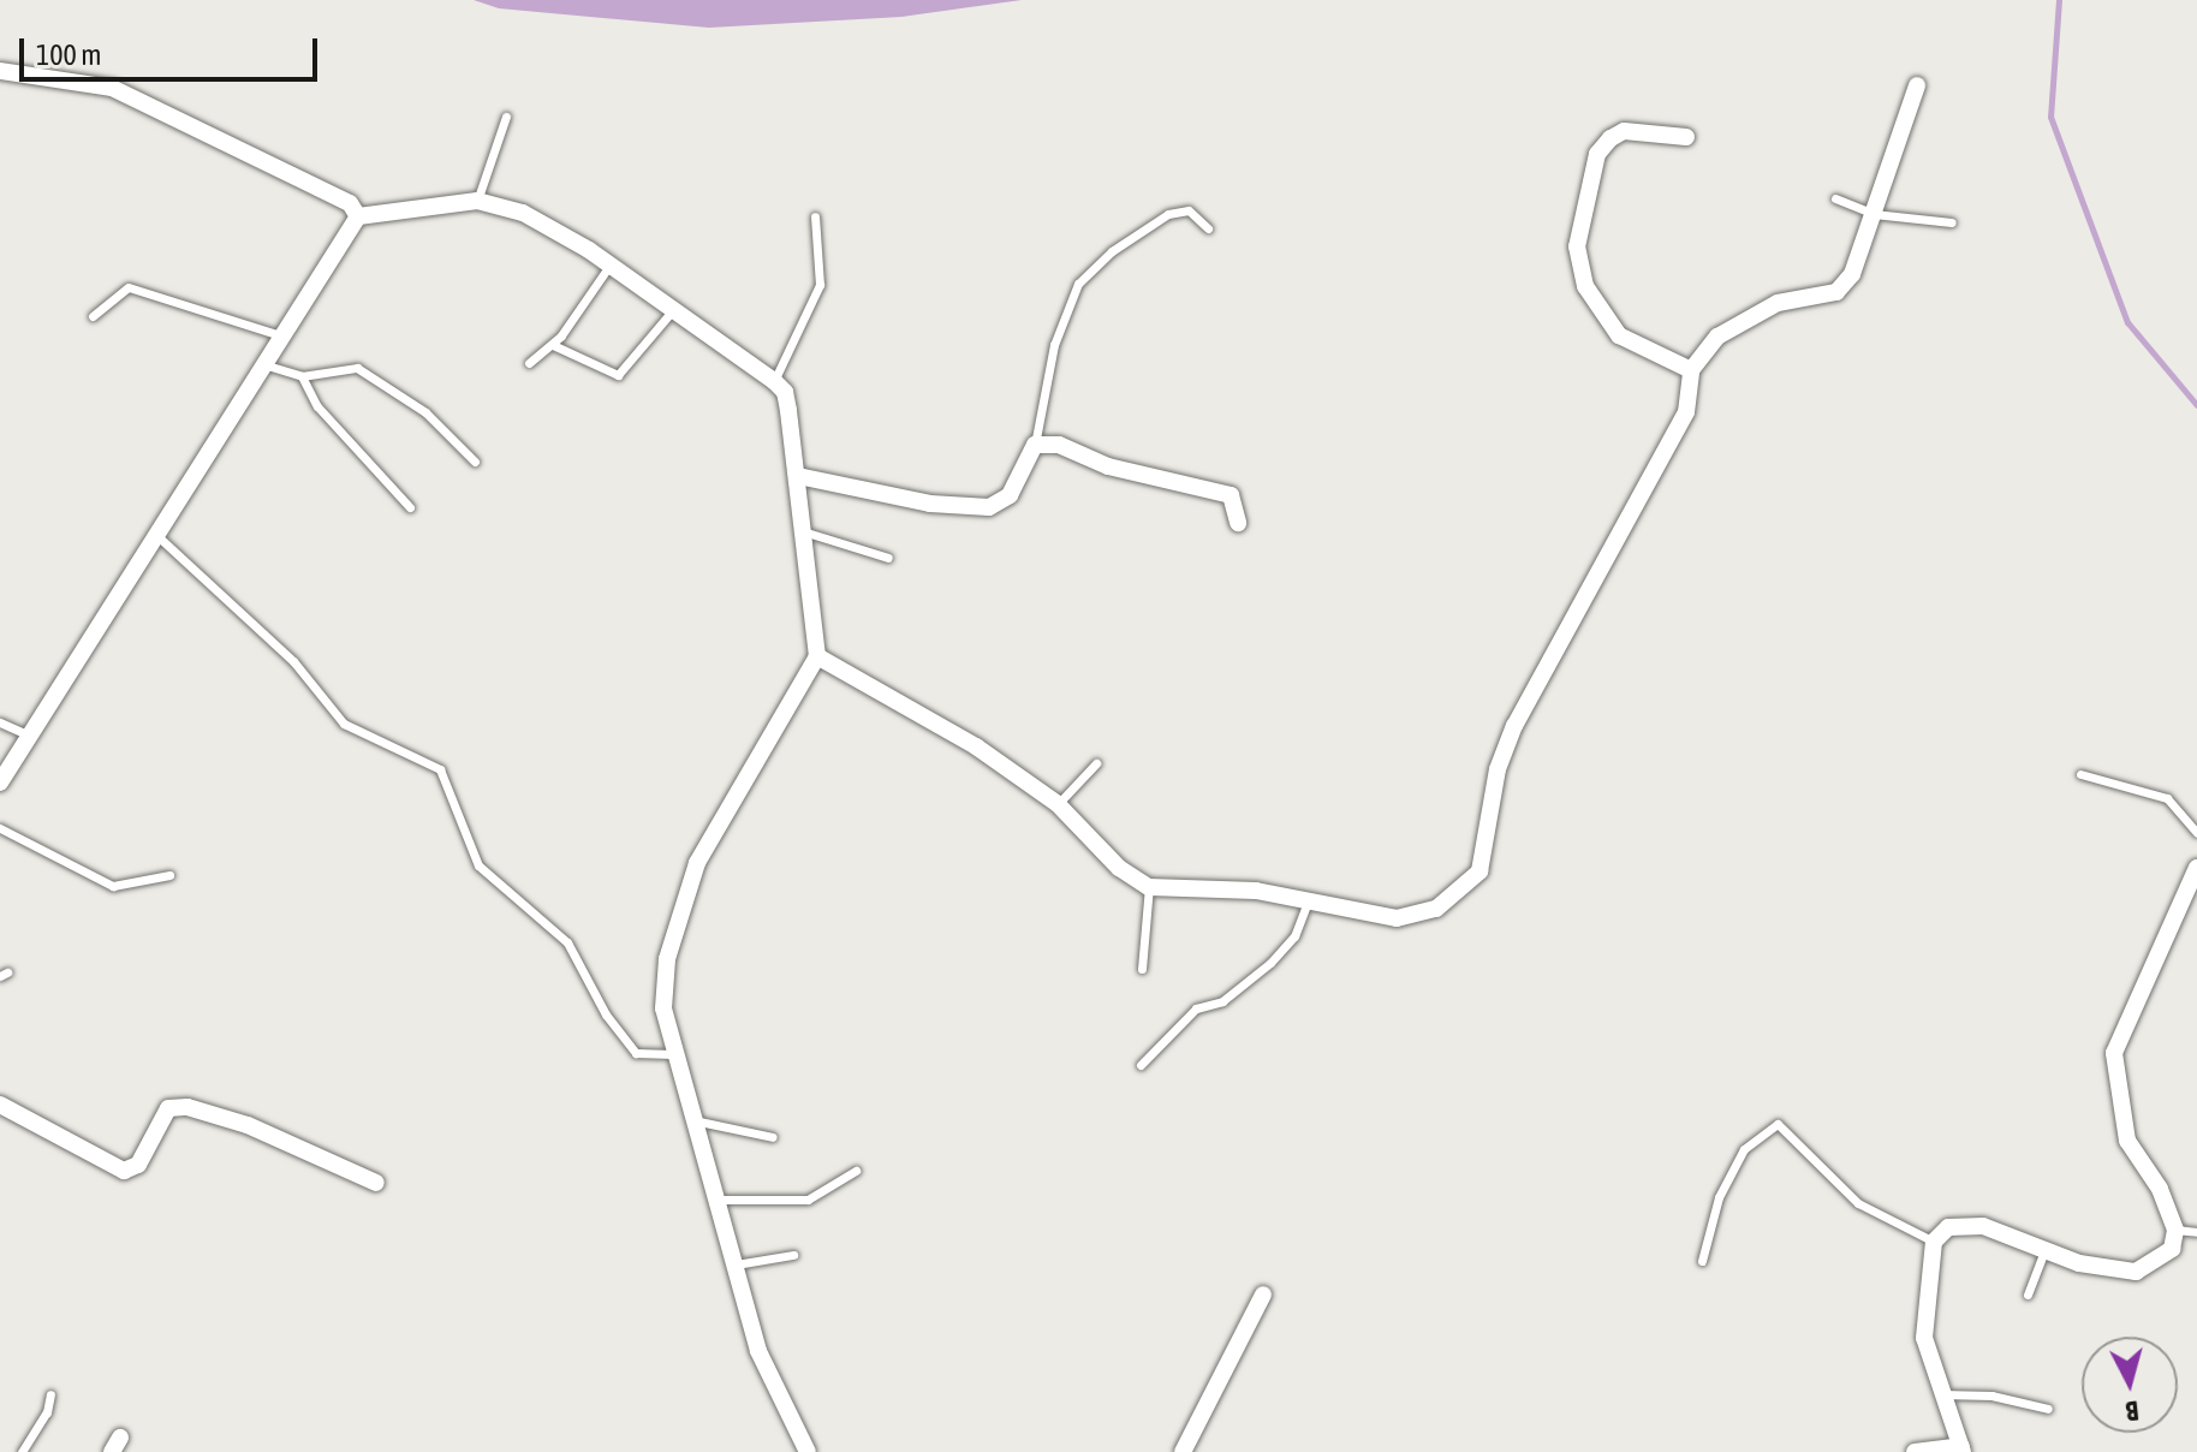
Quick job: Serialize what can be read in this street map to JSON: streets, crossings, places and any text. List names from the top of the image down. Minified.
{"scale_bar":"100 m","north":"bottom"}
